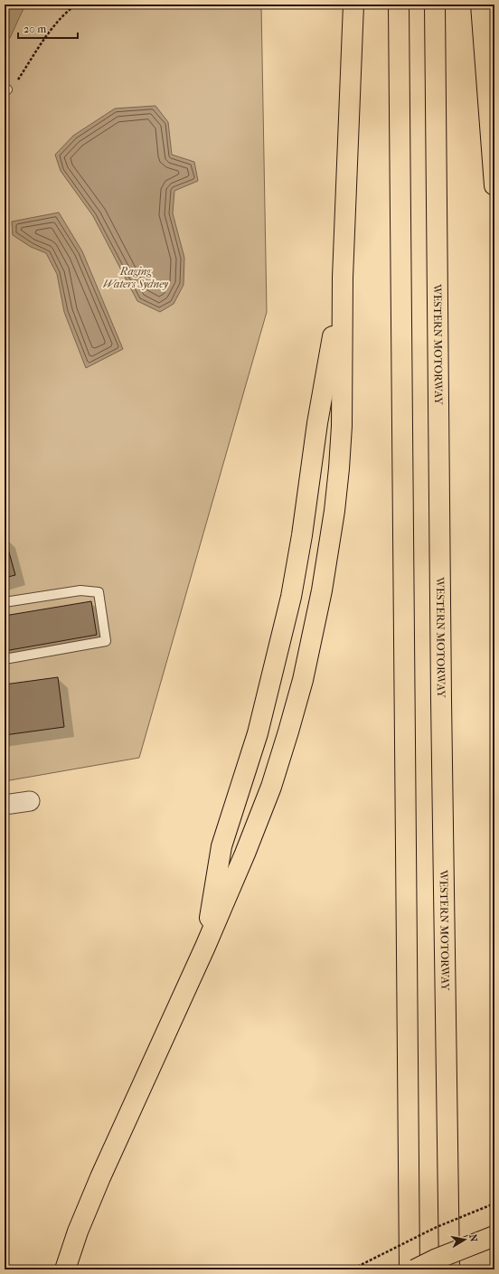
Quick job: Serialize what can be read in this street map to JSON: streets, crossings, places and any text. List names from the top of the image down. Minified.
{"streets":{"main road":["WESTERN MOTORWAY"]},"parks":["Raging Waters Sydney"],"scale_bar":"20 m","north":"right"}
